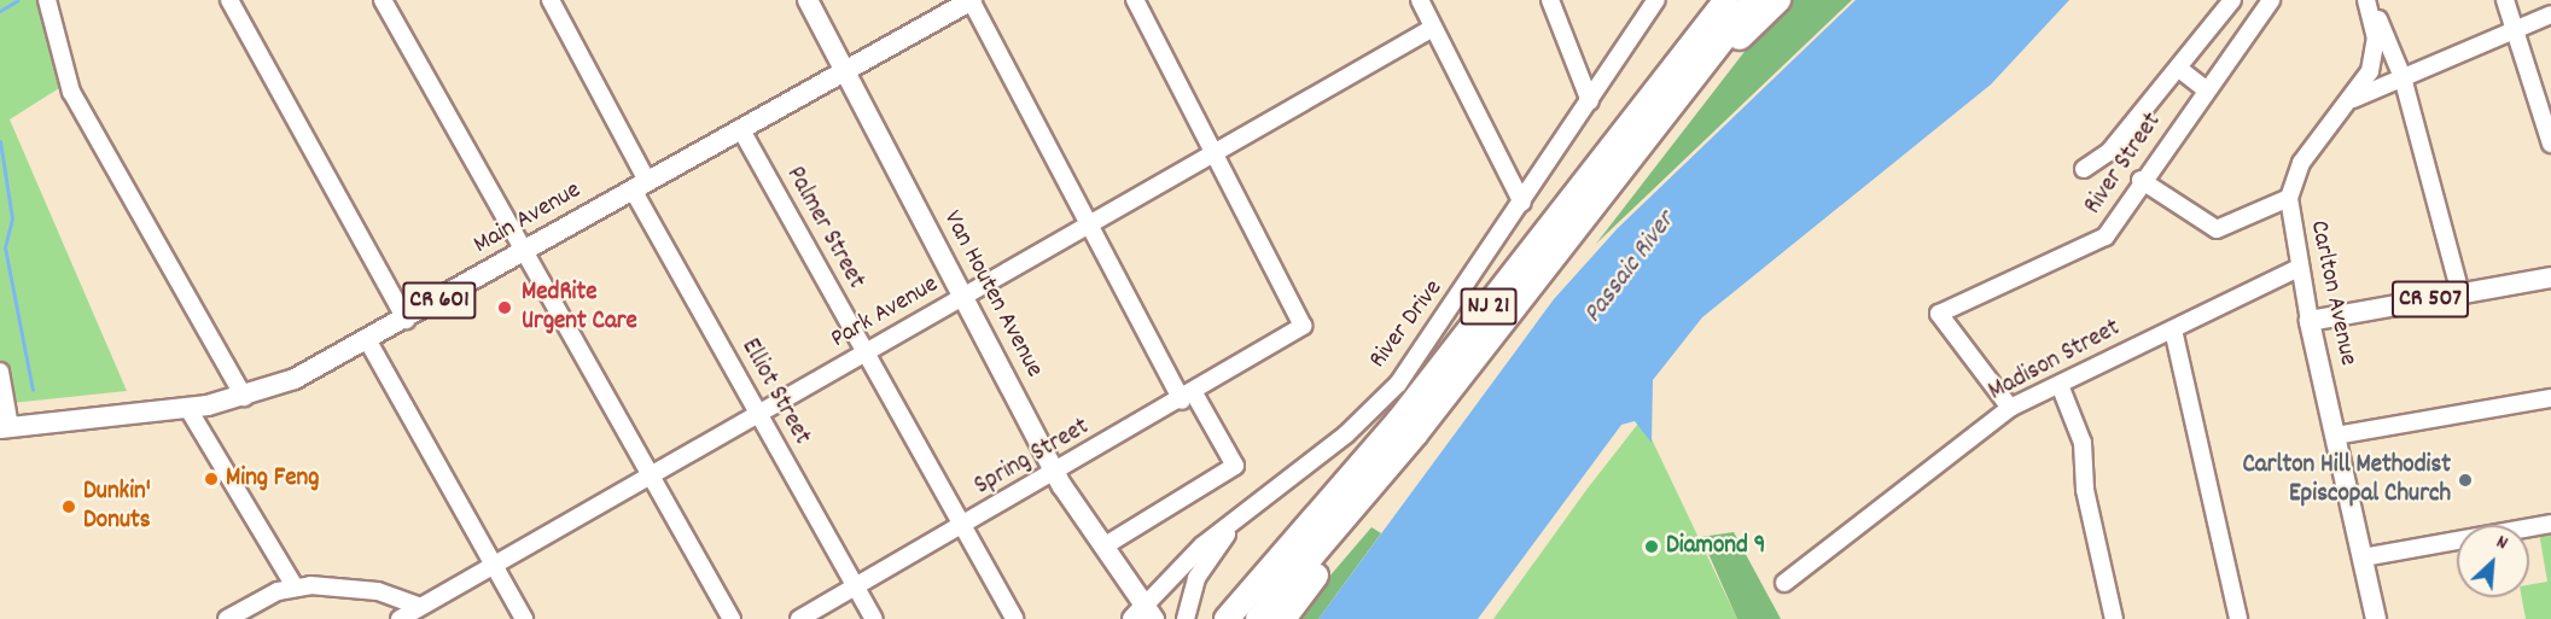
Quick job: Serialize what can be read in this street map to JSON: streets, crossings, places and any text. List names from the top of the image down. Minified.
{"streets":{"highway":["NJ 21"],"main road":["Main Avenue","Carlton Avenue","Van Houten Avenue","CR 507","CR 601"],"street":["River Street","Palmer Street","Park Avenue","River Drive","Madison Street","Elliot Street","Spring Street"]},"crossings":[["River Street","Madison Street"],["Main Avenue","Palmer Street"],["Main Avenue","Van Houten Avenue"],["Main Avenue","Elliot Street"],["Palmer Street","Park Avenue"],["Palmer Street","Spring Street"],["Carlton Avenue","CR 507"],["Carlton Avenue","Madison Street"],["Van Houten Avenue","Park Avenue"],["Van Houten Avenue","River Drive"],["Van Houten Avenue","Spring Street"],["Park Avenue","Elliot Street"],["Park Avenue","Spring Street"],["Elliot Street","Spring Street"]],"water":["Passaic River"],"places":["MedRite Urgent Care","Ming Feng","Carlton Hill Methodist Episcopal Church","Dunkin' Donuts","Diamond 9"],"north":"top right"}
